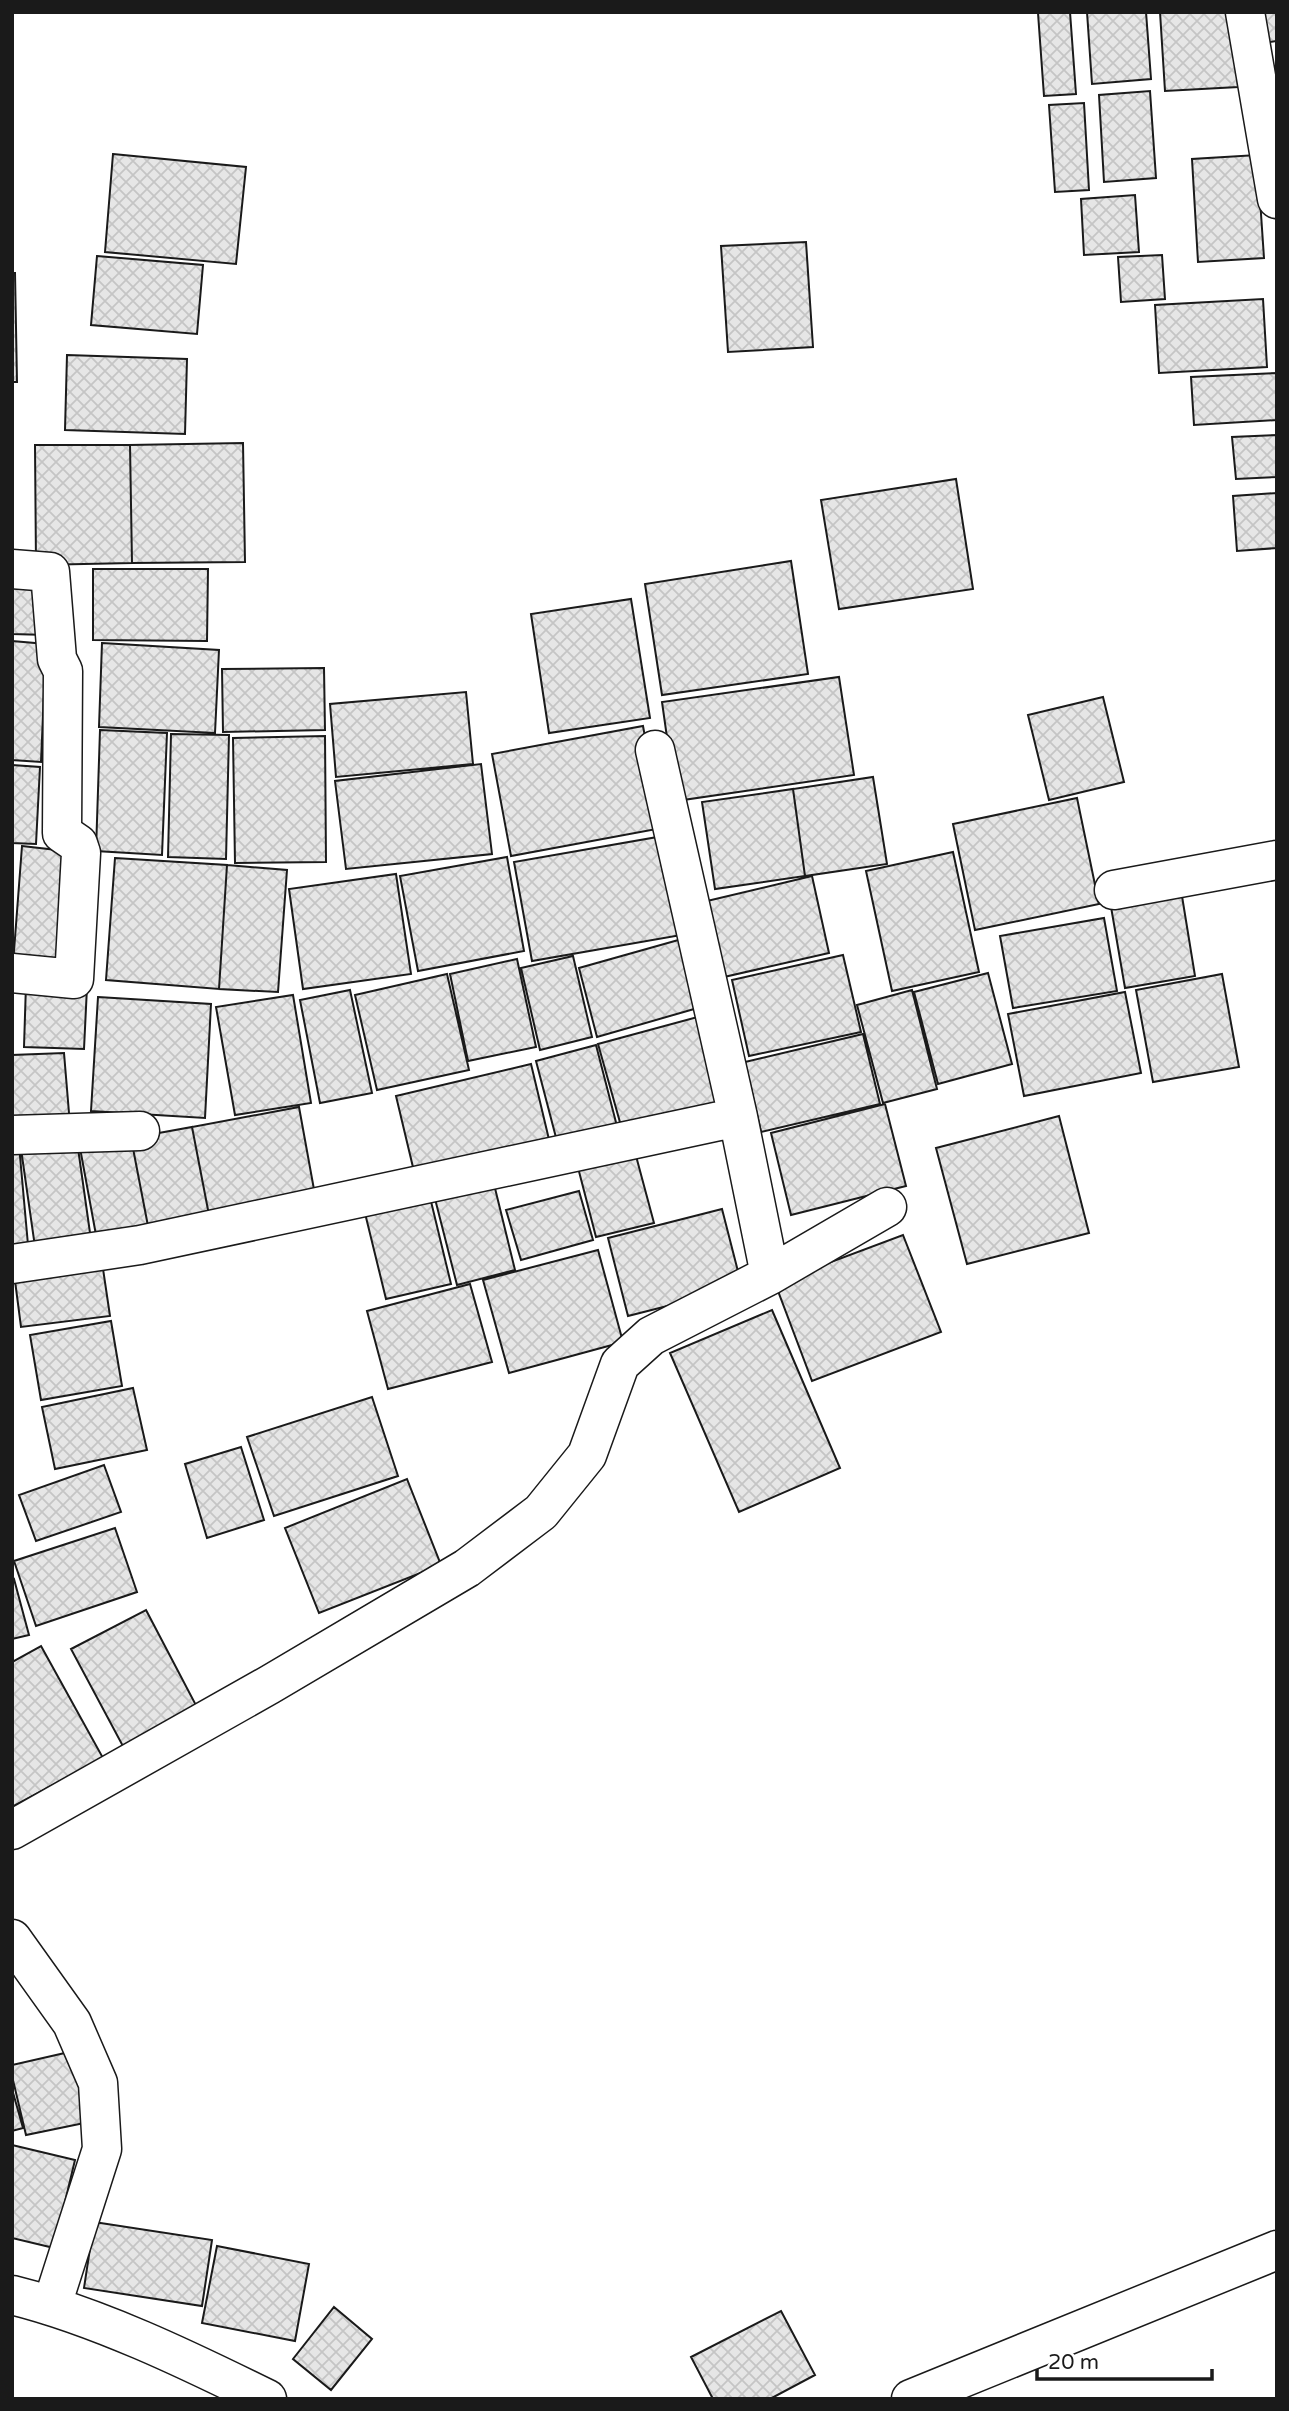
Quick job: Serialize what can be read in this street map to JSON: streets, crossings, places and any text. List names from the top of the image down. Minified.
{"scale_bar":"20 m"}
